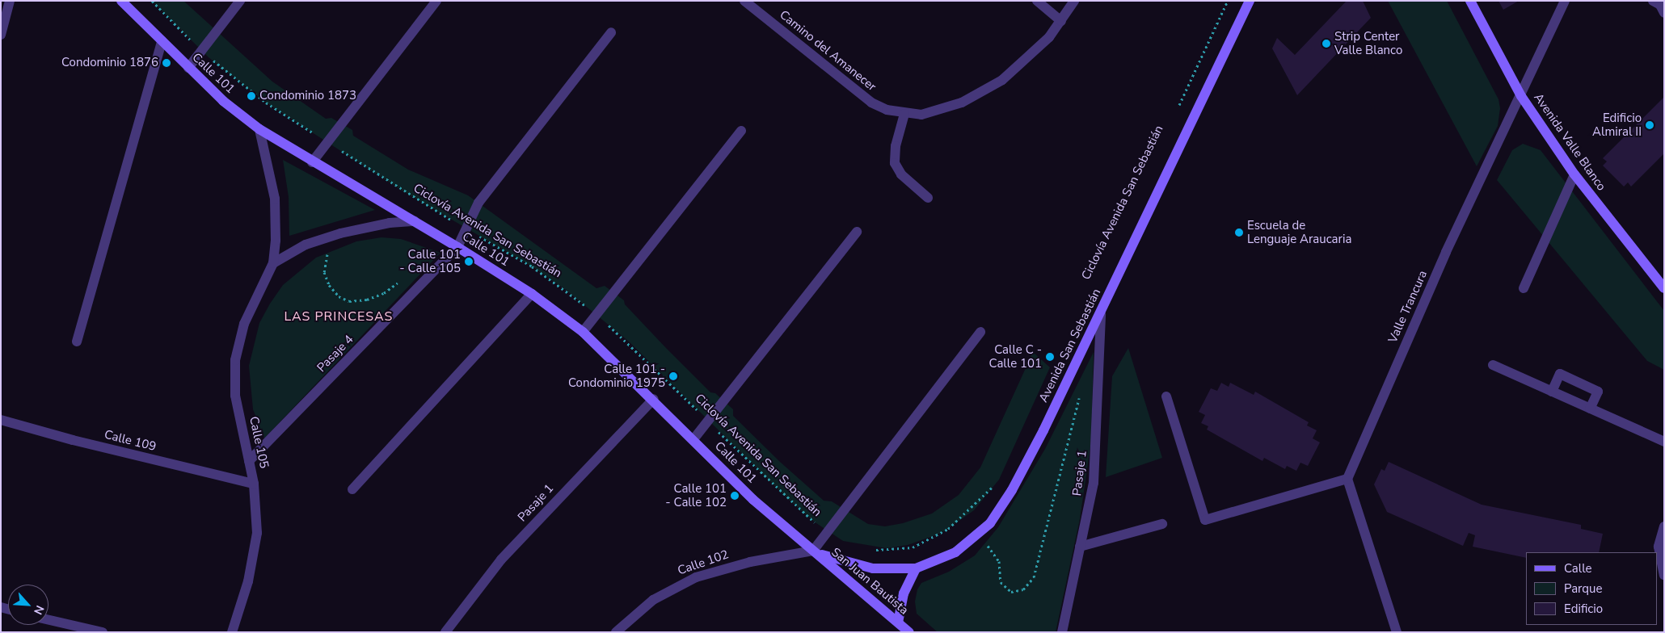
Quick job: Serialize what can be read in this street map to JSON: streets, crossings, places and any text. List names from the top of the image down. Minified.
{"streets":{"main road":["Calle 101","Avenida Valle Blanco","Avenida San Sebastián","San Juan Bautista"],"street":["Camino del Amanecer","Valle Trancura","Pasaje 4","Calle 109","Calle 105","Pasaje 1","Calle 102"],"path":["Ciclovía Avenida San Sebastián"]},"crossings":[["Calle 101","Avenida San Sebastián"],["Calle 101","Pasaje 4"],["Calle 101","Calle 105"],["Calle 101","Pasaje 1"],["Calle 101","Calle 102"],["Calle 101","San Juan Bautista"],["Avenida Valle Blanco","Valle Trancura"],["Ciclovía Avenida San Sebastián","Pasaje 4"],["Avenida San Sebastián","Pasaje 1"],["Avenida San Sebastián","Calle 102"],["Avenida San Sebastián","San Juan Bautista"],["Pasaje 4","Calle 105"],["Calle 109","Calle 105"],["Calle 102","San Juan Bautista"]],"districts":["LAS PRINCESAS"],"places":["Strip Center Valle Blanco","Condominio 1876","Condominio 1873","Edificio Almiral II","Escuela de Lenguaje Araucaria","Calle 101 - Calle 105","Calle C - Calle 101","Calle 101 - Condominio 1975","Calle 101 - Calle 102"],"legend":["Calle","Parque","Edificio"],"north":"bottom right"}
